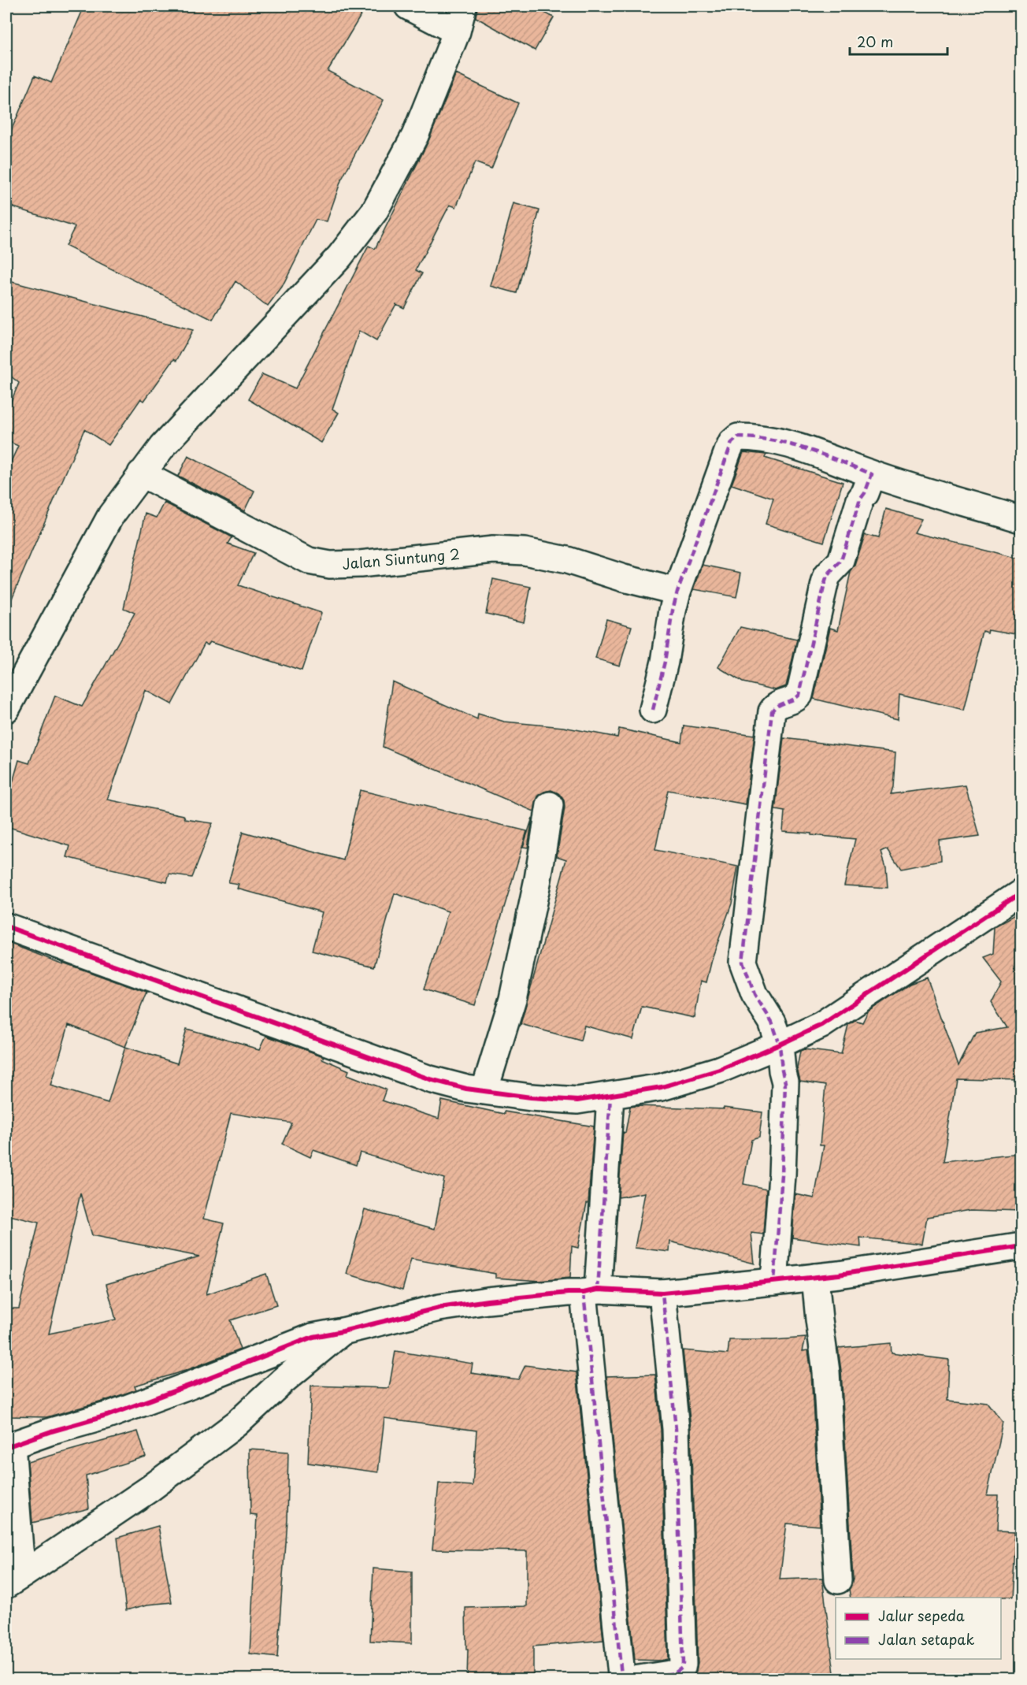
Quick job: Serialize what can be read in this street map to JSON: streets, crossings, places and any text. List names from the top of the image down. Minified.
{"streets":{"street":["Jalan Siuntung 2"]},"legend":["Jalur sepeda","Jalan setapak"],"scale_bar":"20 m"}
